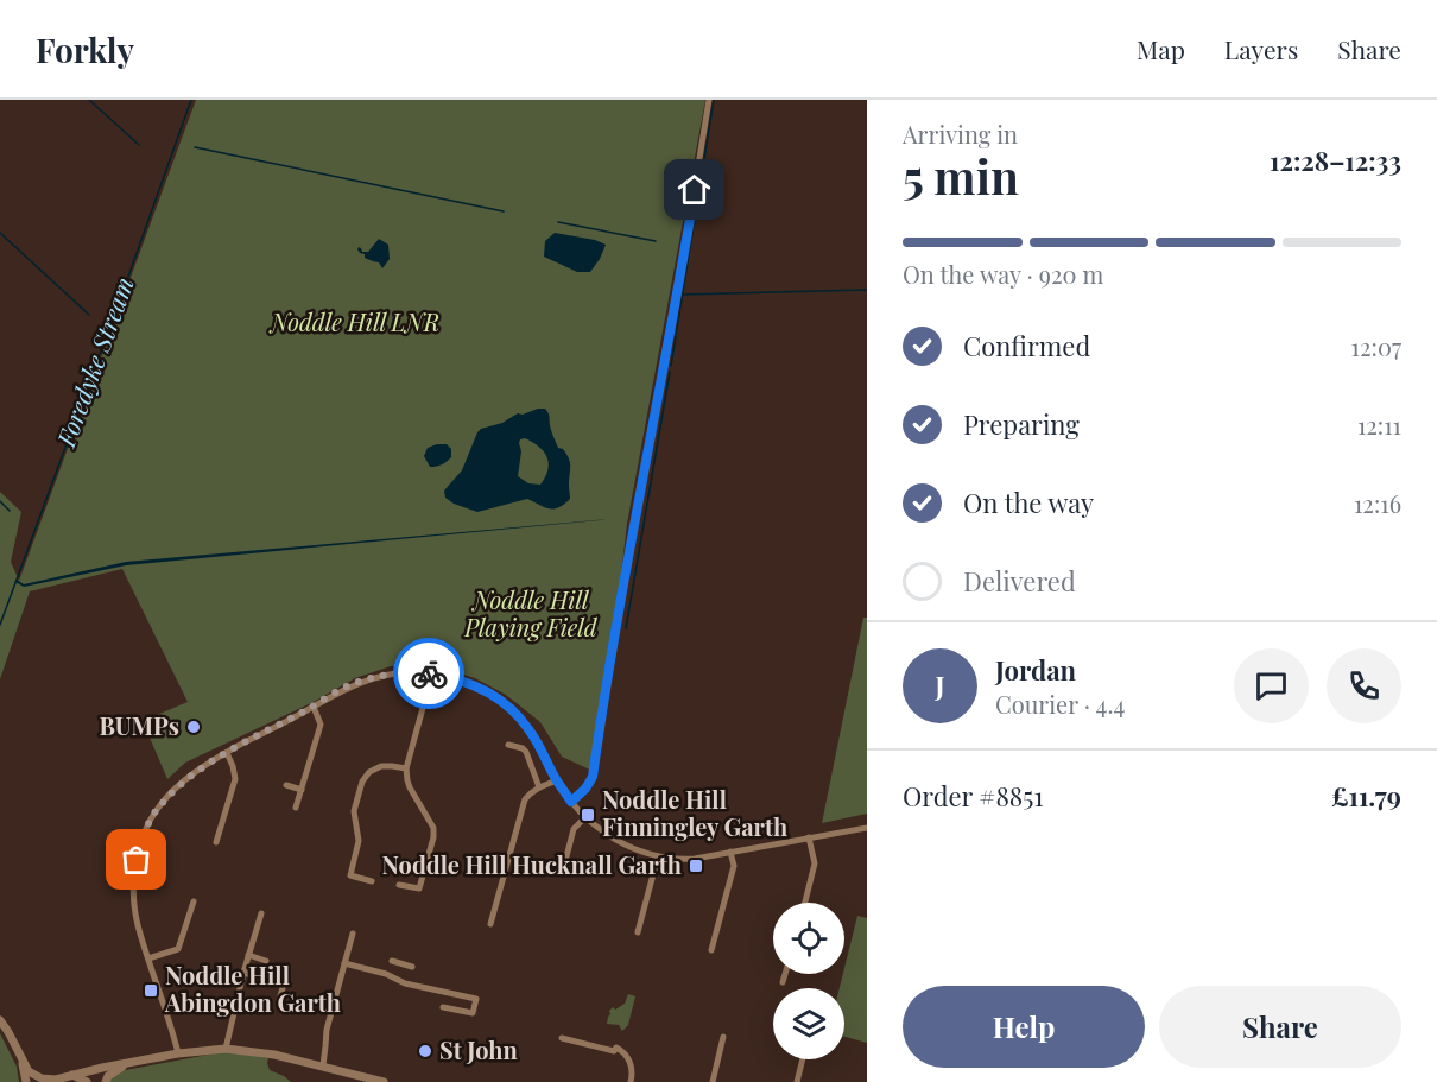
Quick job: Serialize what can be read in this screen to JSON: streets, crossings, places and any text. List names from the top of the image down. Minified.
{"water":["Foredyke Stream"],"parks":["Noddle Hill LNR","Noddle Hill Playing Field"],"places":{"other":["BUMPs","St John"],"transit":["Noddle Hill Finningley Garth","Noddle Hill Hucknall Garth","Noddle Hill Abingdon Garth"]},"page":{"header":"Forkly","nav":["Map","Layers","Share"],"heading":["5 min","Arriving in","12:28–12:33"],"panel":["Jordan","Courier · 4.4","Order #8851","£11.79"],"bar":"On the way · 920 m","list":[["Confirmed","12:07"],["Preparing","12:11"],["On the way","12:16"],"Delivered"],"round":"J","buttons":["Help","Share"]}}
